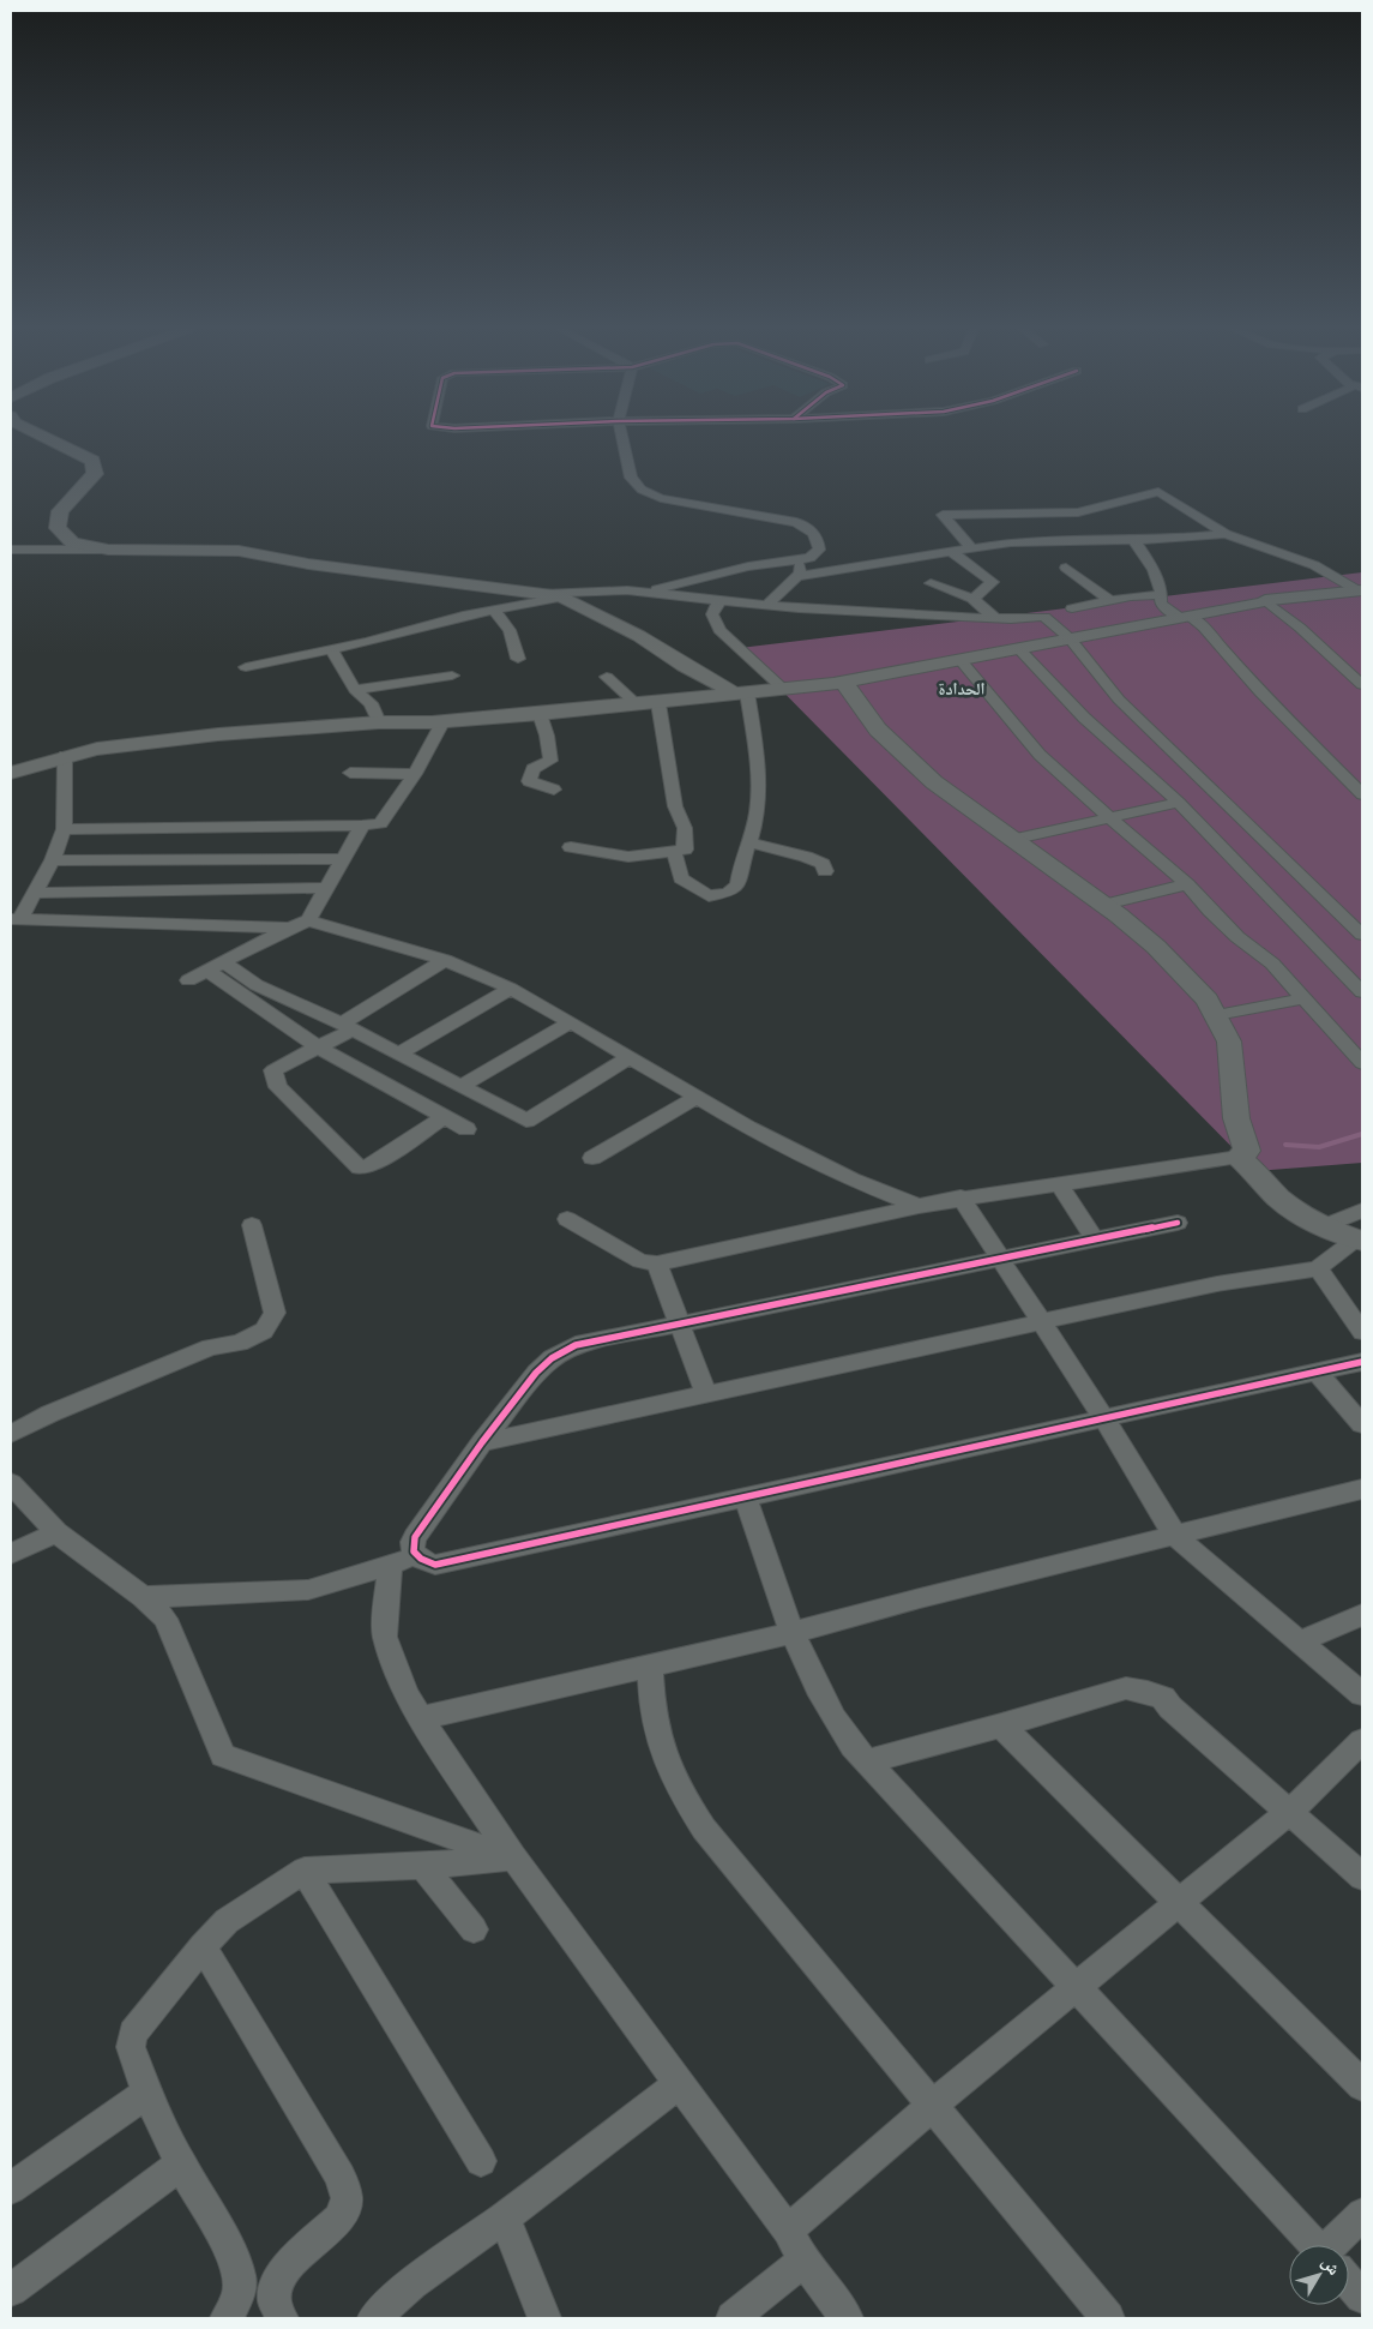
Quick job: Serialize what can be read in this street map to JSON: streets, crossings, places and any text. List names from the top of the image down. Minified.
{"districts":["الحدادة"],"north":"top right"}
